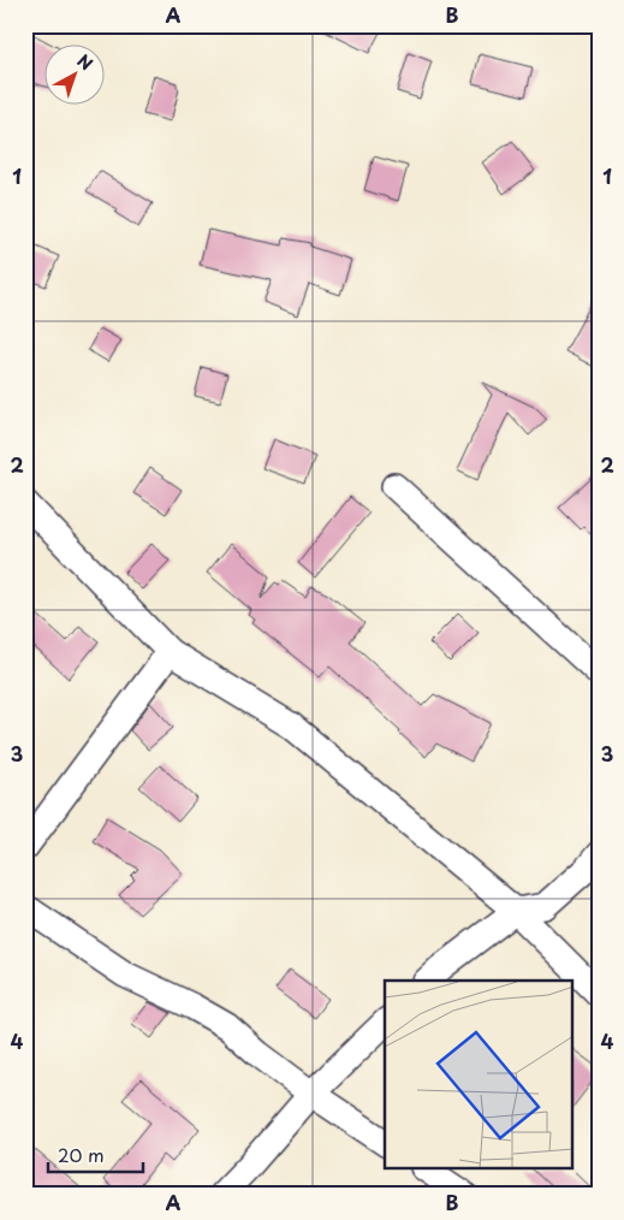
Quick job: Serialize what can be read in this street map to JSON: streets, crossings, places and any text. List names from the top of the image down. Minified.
{"scale_bar":"20 m","north":"top right","grid":{"columns":["A","B"],"rows":["1","2","3","4"]}}
